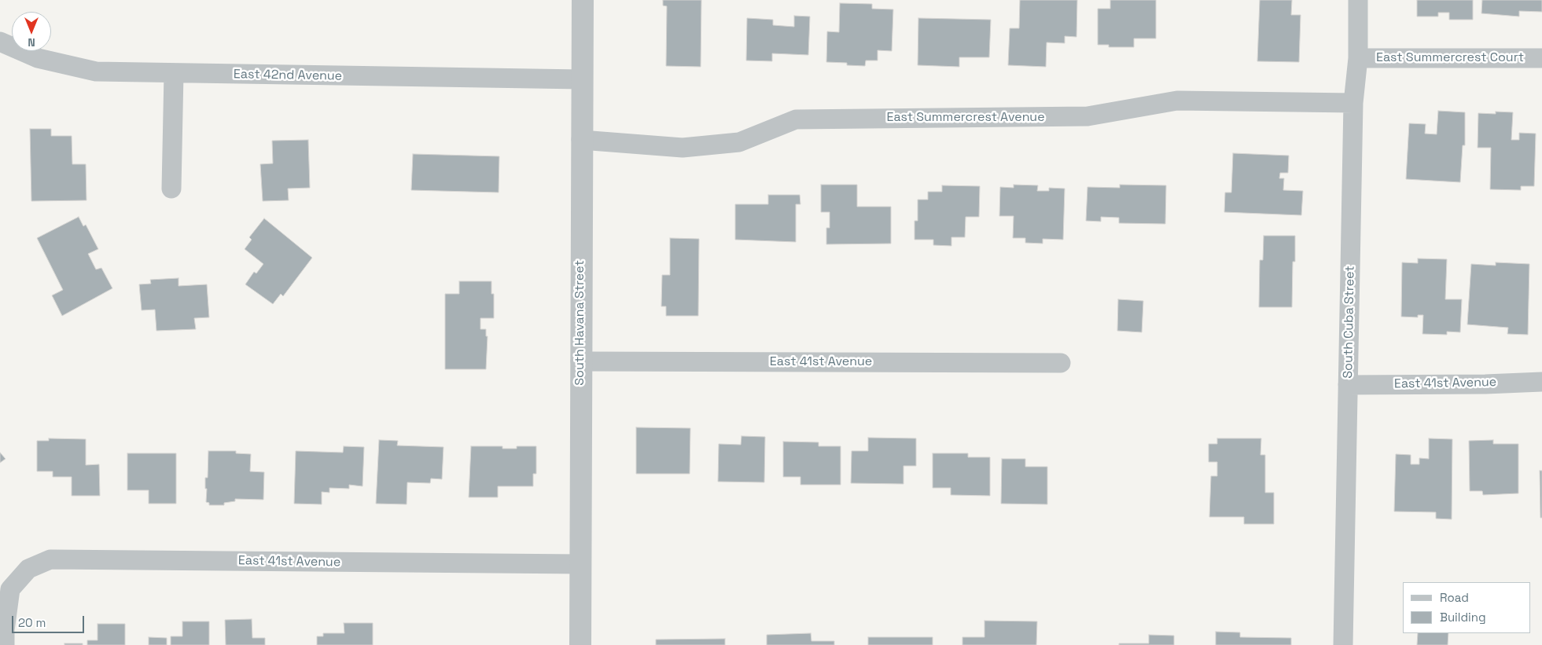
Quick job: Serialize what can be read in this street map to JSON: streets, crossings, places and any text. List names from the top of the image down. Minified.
{"streets":{"street":["East Summercrest Court","East 42nd Avenue","East Summercrest Avenue","South Cuba Street","South Havana Street","East 41st Avenue"]},"crossings":[["East Summercrest Court","South Cuba Street"],["East 42nd Avenue","South Havana Street"],["East Summercrest Avenue","South Cuba Street"],["East Summercrest Avenue","South Havana Street"],["South Cuba Street","East 41st Avenue"],["South Havana Street","East 41st Avenue"]],"legend":["Road","Building"],"scale_bar":"20 m","north":"bottom"}
